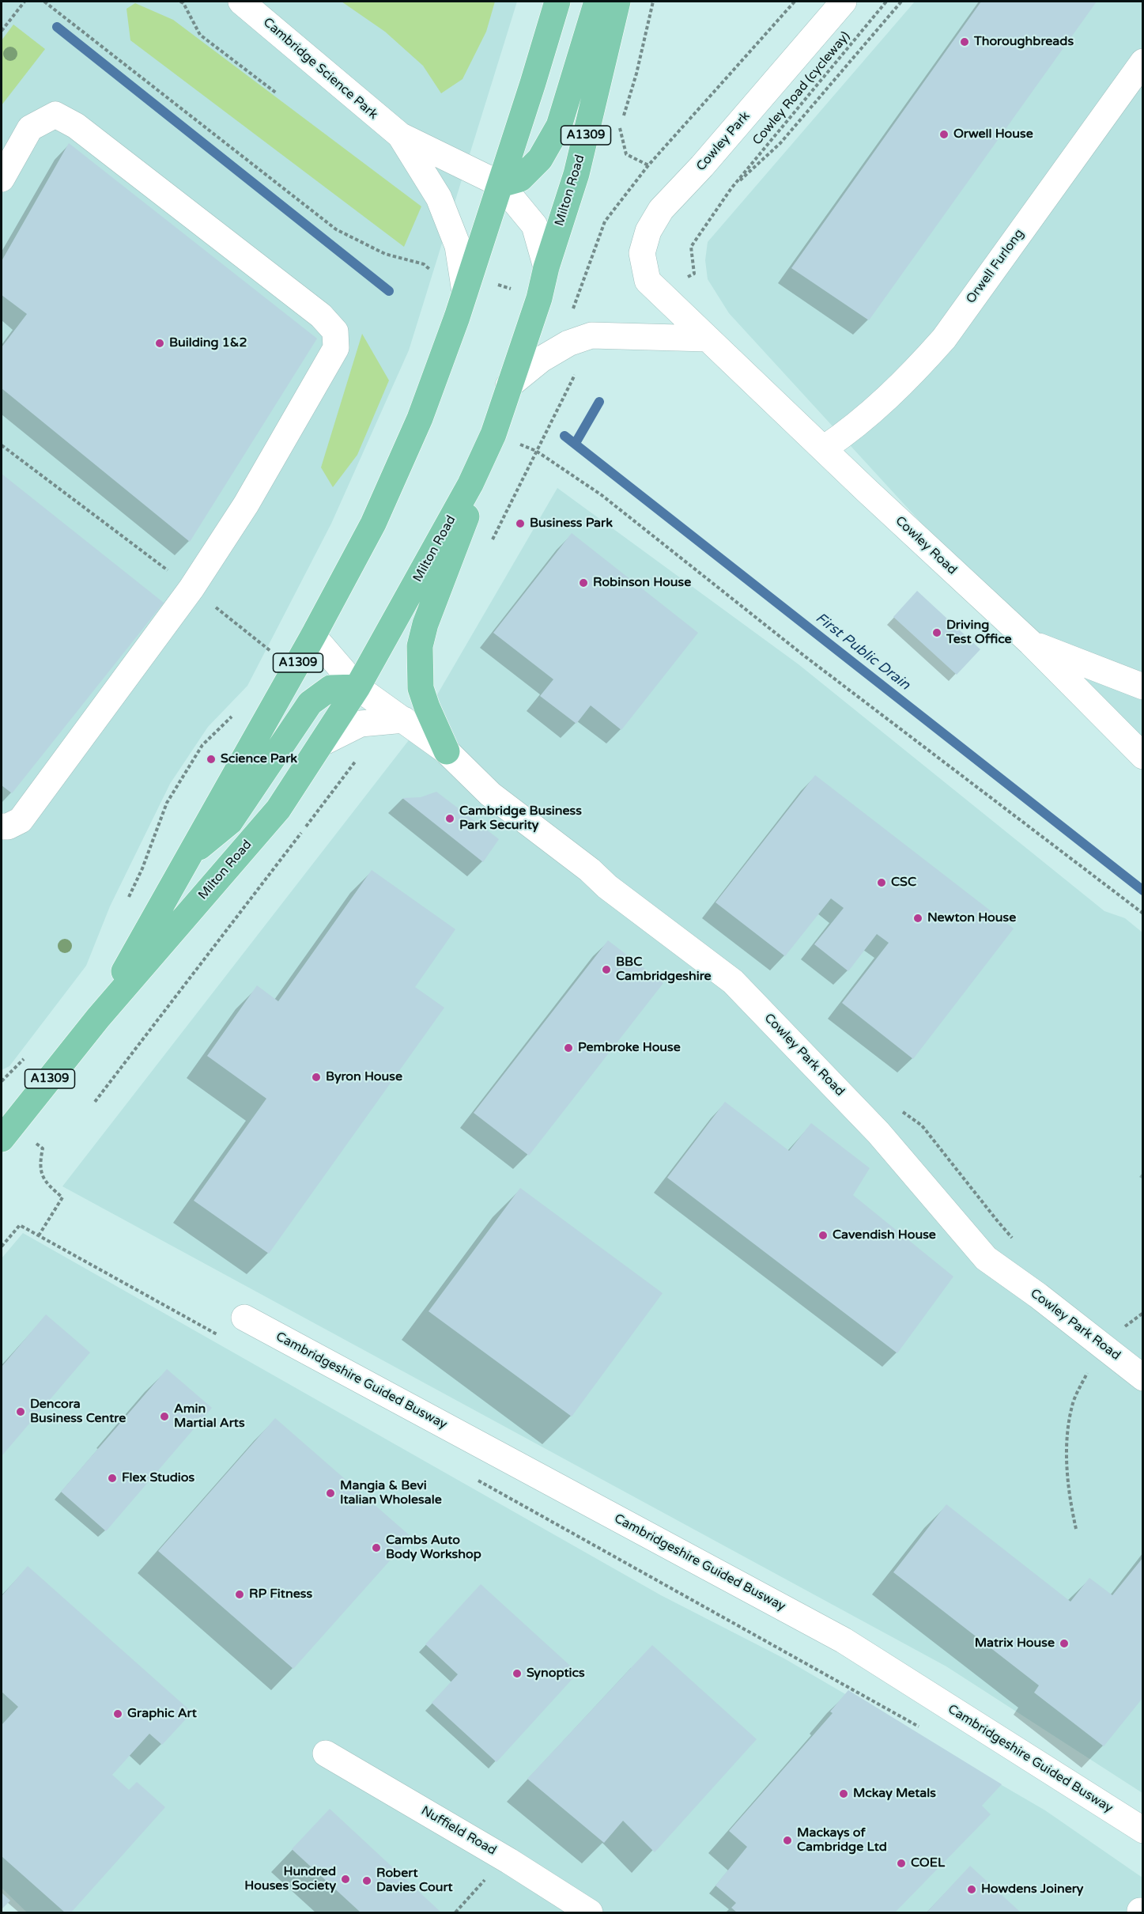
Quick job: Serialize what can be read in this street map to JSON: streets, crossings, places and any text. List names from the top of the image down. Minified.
{"streets":{"main road":["A1309","Milton Road"],"street":["Cambridge Science Park","Cowley Park","Orwell Furlong","Cowley Road","Cowley Park Road","Cambridgeshire Guided Busway","Nuffield Road"],"path":["Cowley Road (cycleway)"]},"crossings":[["Cambridge Science Park","A1309"],["Cambridge Science Park","Milton Road"],["A1309","Milton Road"],["A1309","Cowley Park Road"],["Cowley Park","Cowley Road"],["Orwell Furlong","Cowley Road"]],"water":["First Public Drain"],"places":["Thoroughbreads","Orwell House","Building 1&2","Business Park","Robinson House","Driving Test Office","Science Park","Cambridge Business Park Security","CSC","Newton House","BBC Cambridgeshire","Pembroke House","Byron House","Cavendish House","Dencora Business Centre","Amin Martial Arts","Flex Studios","Mangia & Bevi Italian Wholesale","Cambs Auto Body Workshop","RP Fitness","Matrix House","Synoptics","Graphic Art","Mckay Metals","Mackays of Cambridge Ltd","COEL","Hundred Houses Society","Robert Davies Court","Howdens Joinery"]}
